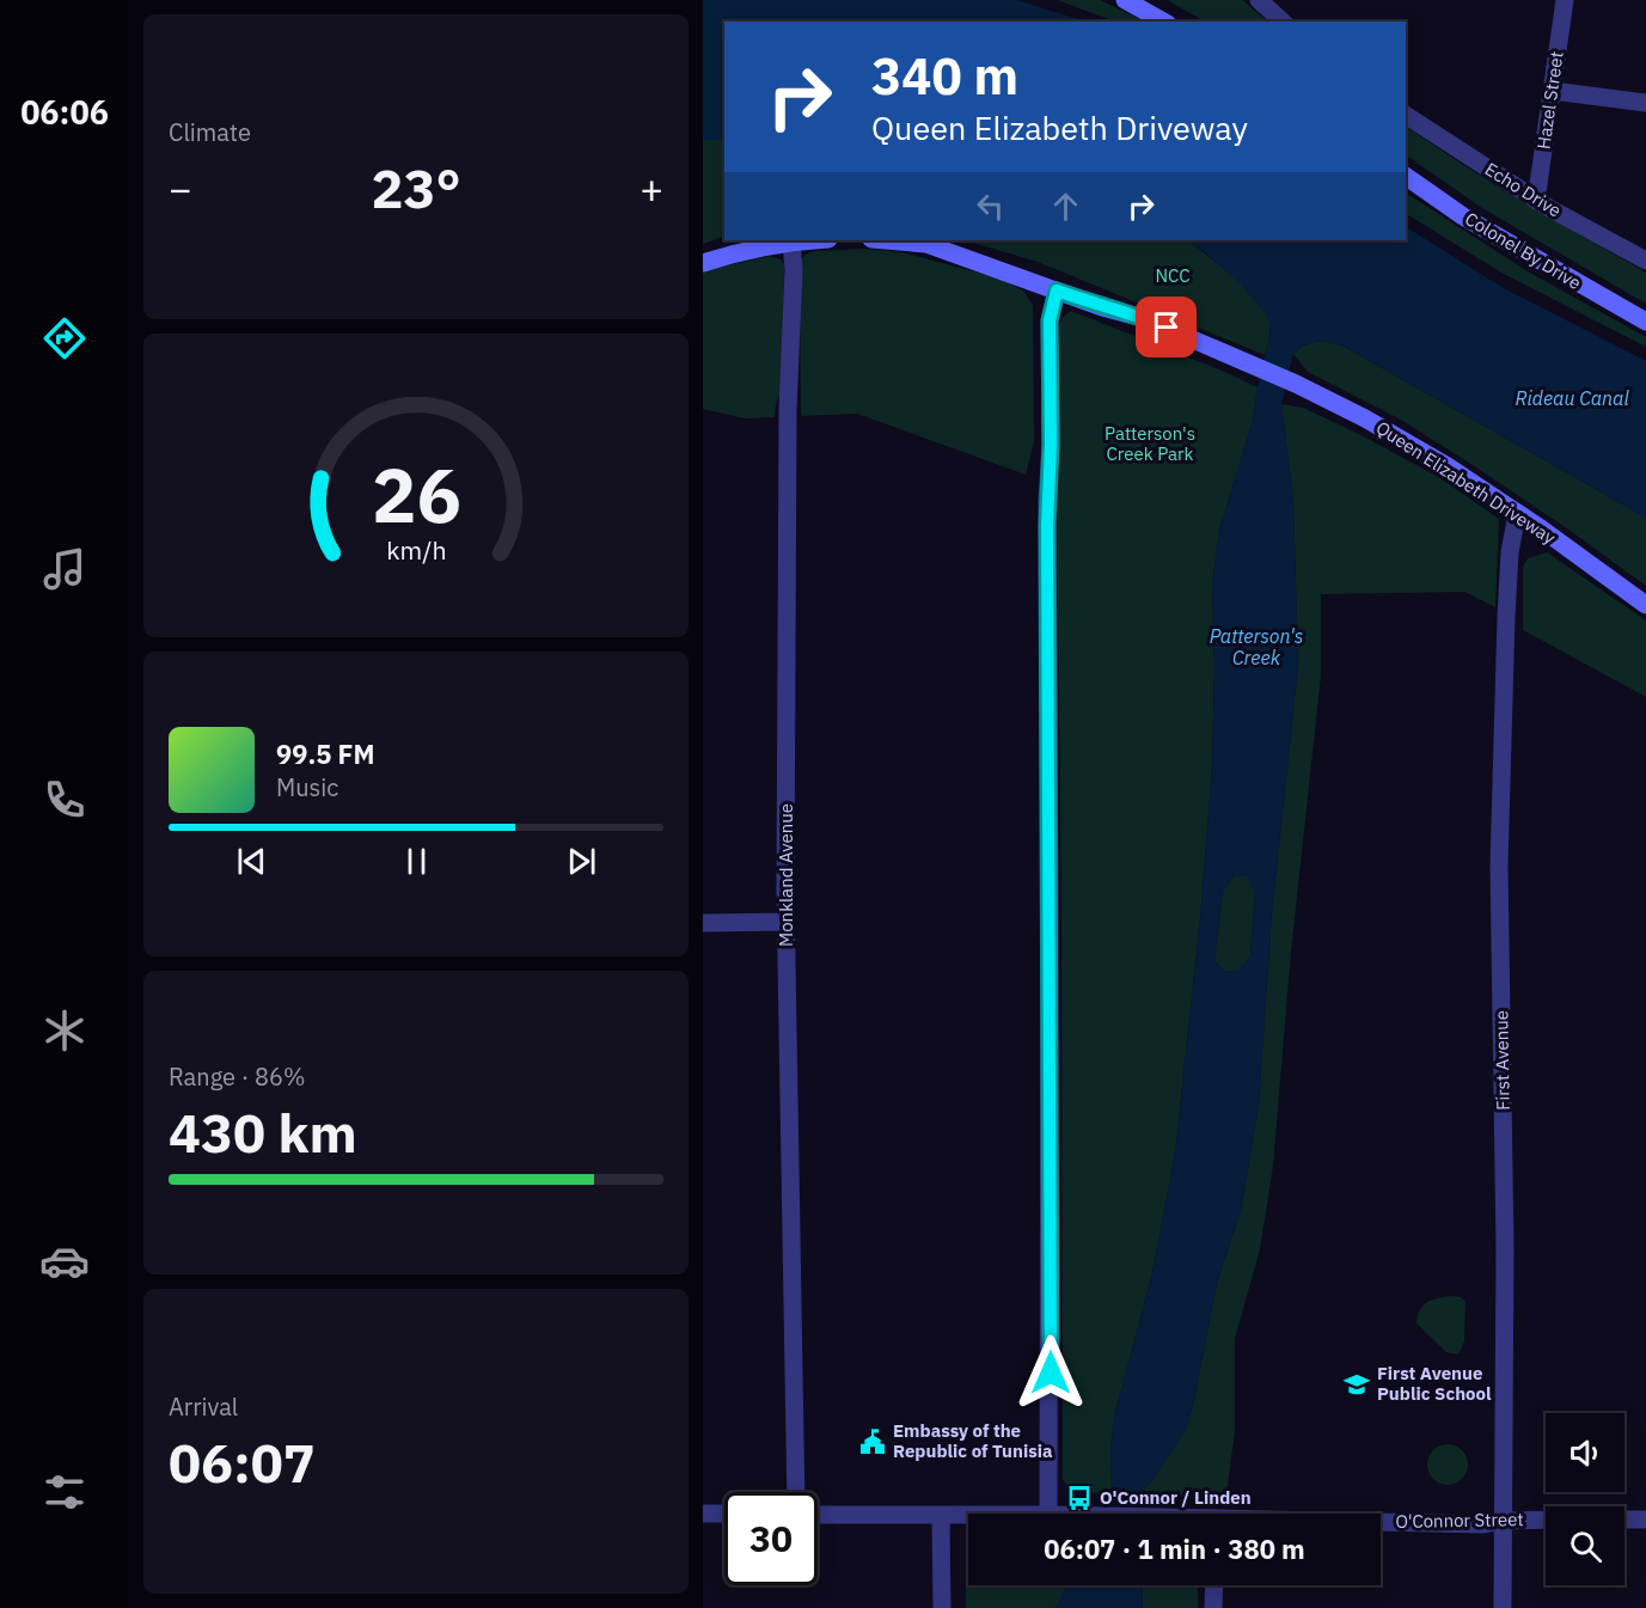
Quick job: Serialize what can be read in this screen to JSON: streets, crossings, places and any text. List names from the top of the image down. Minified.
{"streets":{"main road":["Colonel By Drive","Queen Elizabeth Driveway"],"street":["Hazel Street","Echo Drive","Monkland Avenue","First Avenue","O'Connor Street"]},"crossings":[["Hazel Street","Echo Drive"],["Queen Elizabeth Driveway","First Avenue"],["First Avenue","O'Connor Street"]],"water":["Rideau Canal","Patterson's Creek"],"parks":["NCC","Patterson's Creek Park"],"places":{"school or university":["First Avenue Public School"],"public building":["Embassy of the Republic of Tunisia"],"bus stop":["O'Connor / Linden"]},"page":{"tabs":"06:06","tile":["Climate",["Range · 86%","430 km"],["Arrival","06:07"]],"turn":["340 m","Queen Elizabeth Driveway"],"heat":["−","23°","+"],"song":["99.5 FM","Music"],"limit":"30","trip":"06:07 · 1 min · 380 m","gauge":["26","km/h"]}}
